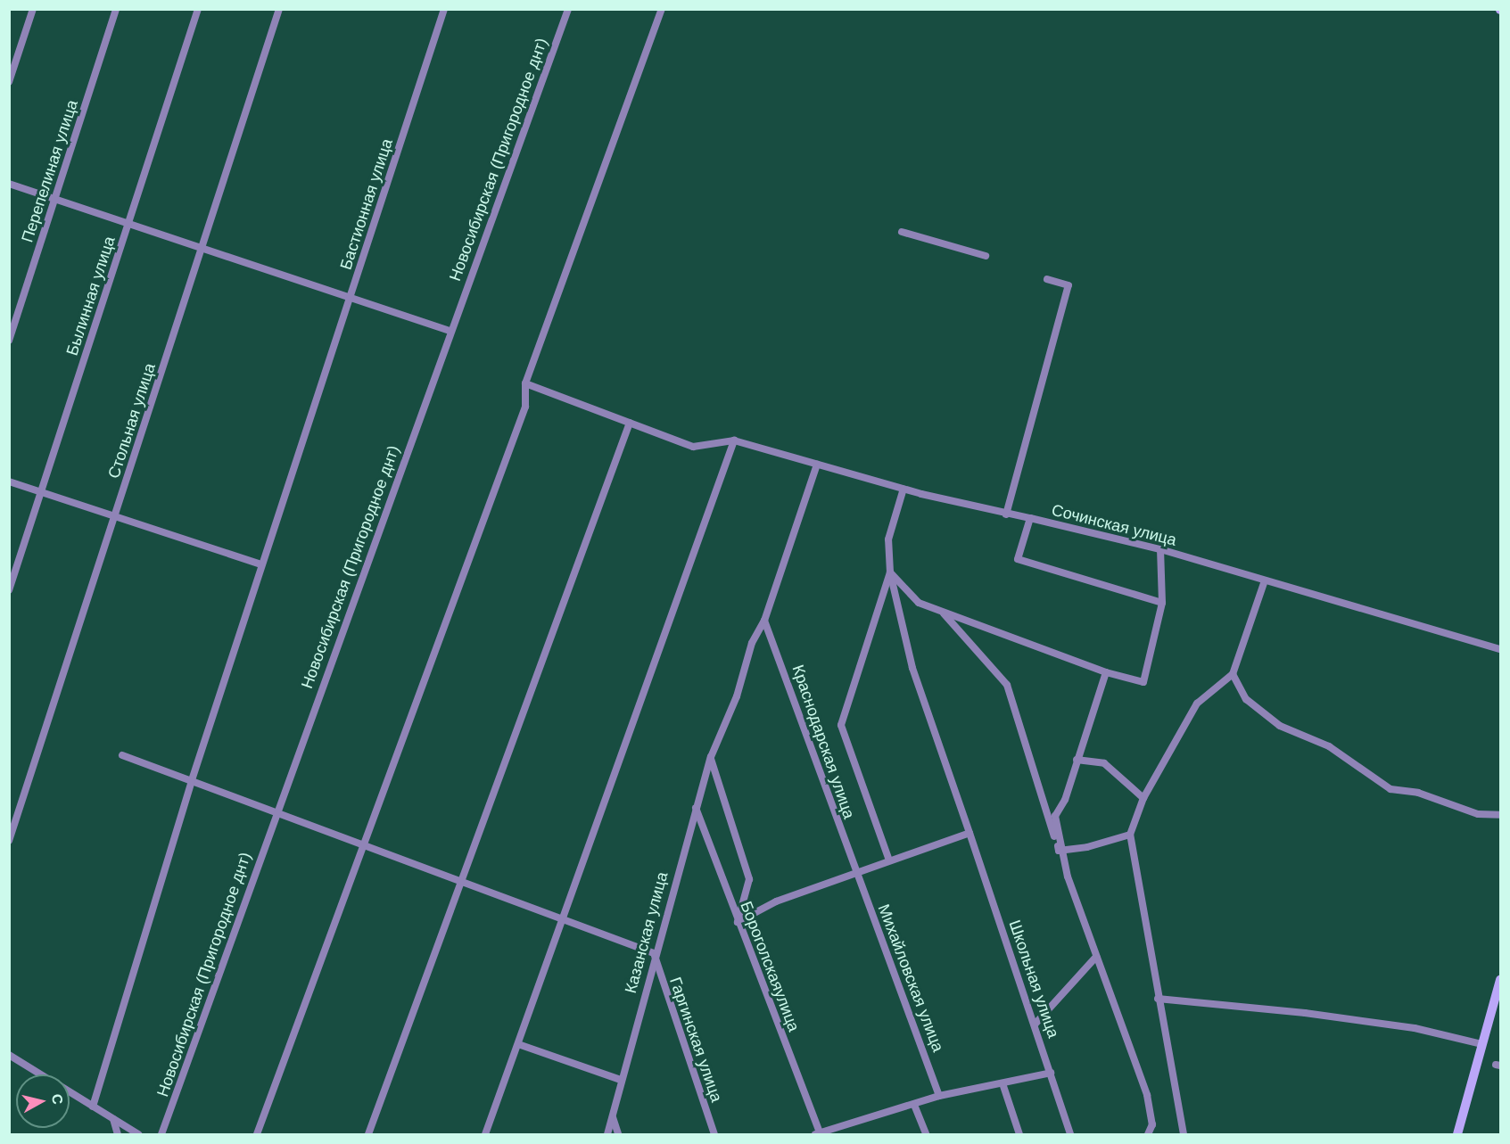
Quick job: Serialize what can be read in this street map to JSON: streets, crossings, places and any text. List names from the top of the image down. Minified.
{"streets":{"street":["Новосибирская (Пригородное днт)","Перепелиная улица","Бастионная улица","Былинная улица","Стольная улица","Сочинская улица","Краснодарская улица","Казанская улица","Бороголскаяулица","Михайловская улица","Школьная улица","Гаргинская улица"]},"crossings":[["Краснодарская улица","Казанская улица"],["Краснодарская улица","Михайловская улица"],["Казанская улица","Бороголскаяулица"],["Казанская улица","Гаргинская улица"]],"north":"right"}
